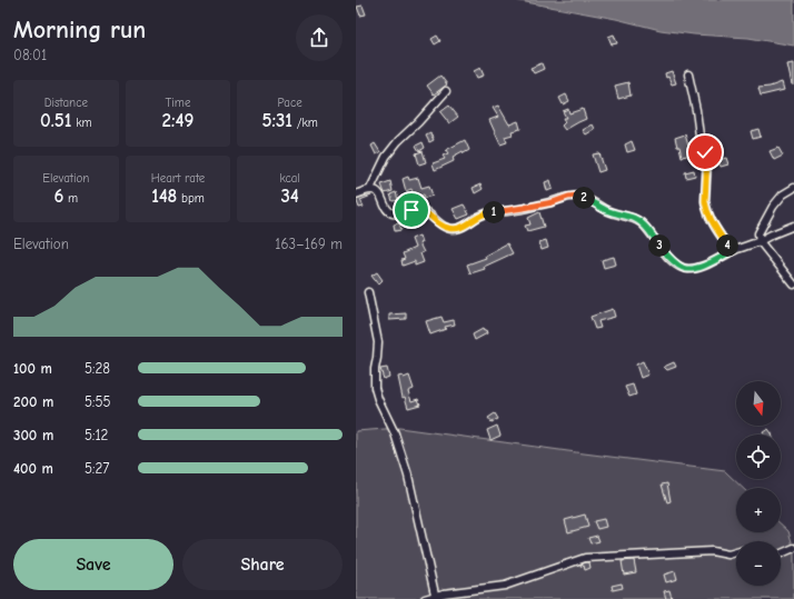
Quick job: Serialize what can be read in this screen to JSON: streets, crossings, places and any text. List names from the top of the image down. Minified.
{"north":"bottom","page":{"heading":["Morning run","08:01"],"stats":[["Distance","0.51 km"],["Time","2:49"],["Pace","5:31 /km"],["Elevation","6 m"],["Heart rate","148 bpm"],["kcal","34"]],"pins":["2","1","3","4"],"chart":["Elevation","163–169 m"],"list":[{"name":"100 m","note":"5:28"},{"name":"200 m","note":"5:55"},{"name":"300 m","note":"5:12"},{"name":"400 m","note":"5:27"}],"map_buttons":["+","−"],"buttons":["Save","Share"]}}
